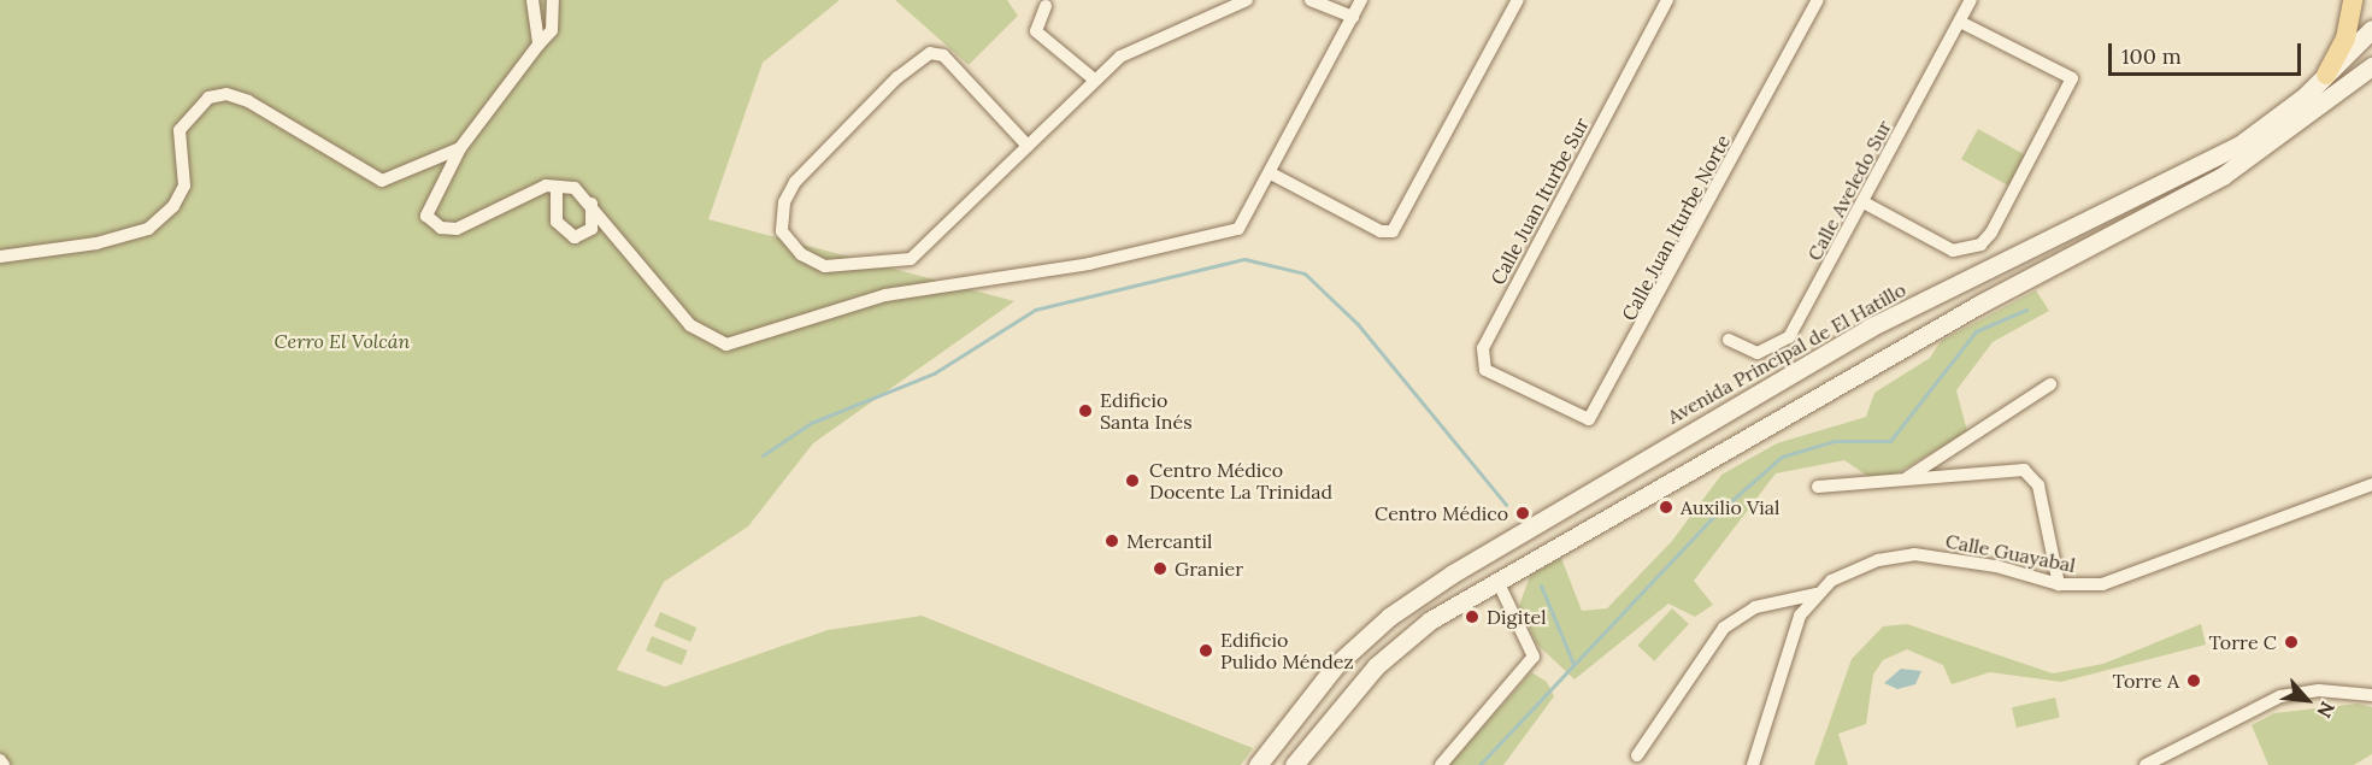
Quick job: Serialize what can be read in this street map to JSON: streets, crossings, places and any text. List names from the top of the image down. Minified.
{"streets":{"main road":["Avenida Principal de El Hatillo"],"street":["Calle Aveledo Sur","Calle Juan Iturbe Sur","Calle Juan Iturbe Norte","Calle Guayabal"]},"crossings":[["Calle Juan Iturbe Sur","Calle Juan Iturbe Norte"]],"parks":["Cerro El Volcán"],"places":["Edificio Santa Inés","Centro Médico Docente La Trinidad","Auxilio Vial","Centro Médico","Mercantil","Granier","Digitel","Torre C","Edificio Pulido Méndez","Torre A"],"scale_bar":"100 m","north":"bottom right"}
